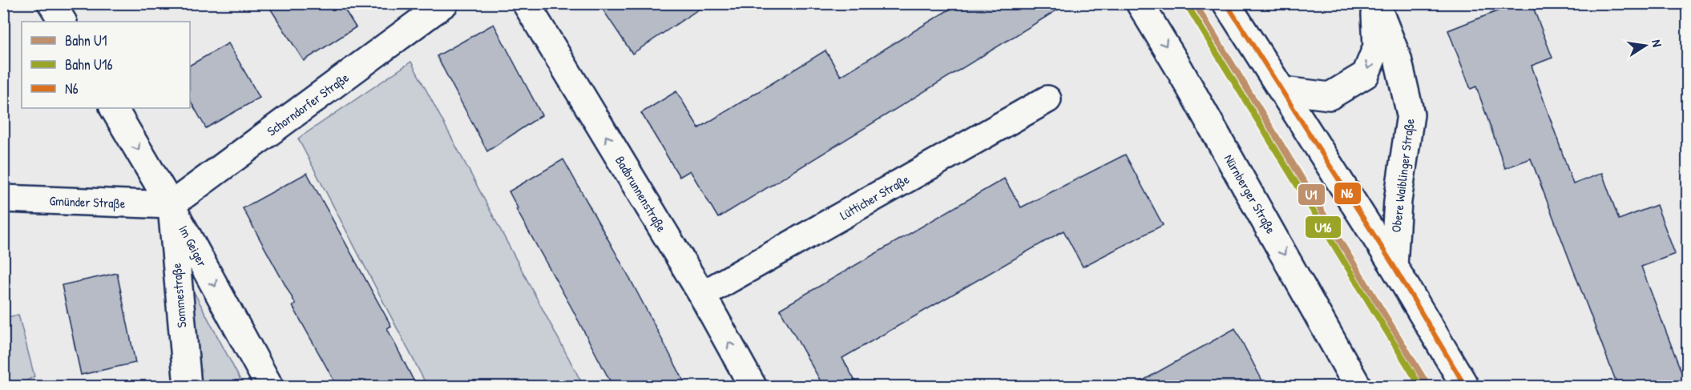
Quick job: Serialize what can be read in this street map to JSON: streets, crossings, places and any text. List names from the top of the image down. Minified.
{"streets":{"street":["Schorndorfer Straße","Obere Waiblinger Straße","Badbrunnenstraße","Nürnberger Straße","Lütticher Straße","Gmünder Straße","Im Geiger","Sommestraße"]},"crossings":[["Schorndorfer Straße","Gmünder Straße"],["Schorndorfer Straße","Im Geiger"],["Schorndorfer Straße","Sommestraße"],["Badbrunnenstraße","Lütticher Straße"],["Gmünder Straße","Im Geiger"],["Gmünder Straße","Sommestraße"],["Im Geiger","Sommestraße"]],"one_way":["Badbrunnenstraße","Im Geiger"],"lines":["rail line U1","transit line N6","rail line U16"],"legend":["Bahn U1","Bahn U16","N6"],"north":"right"}
